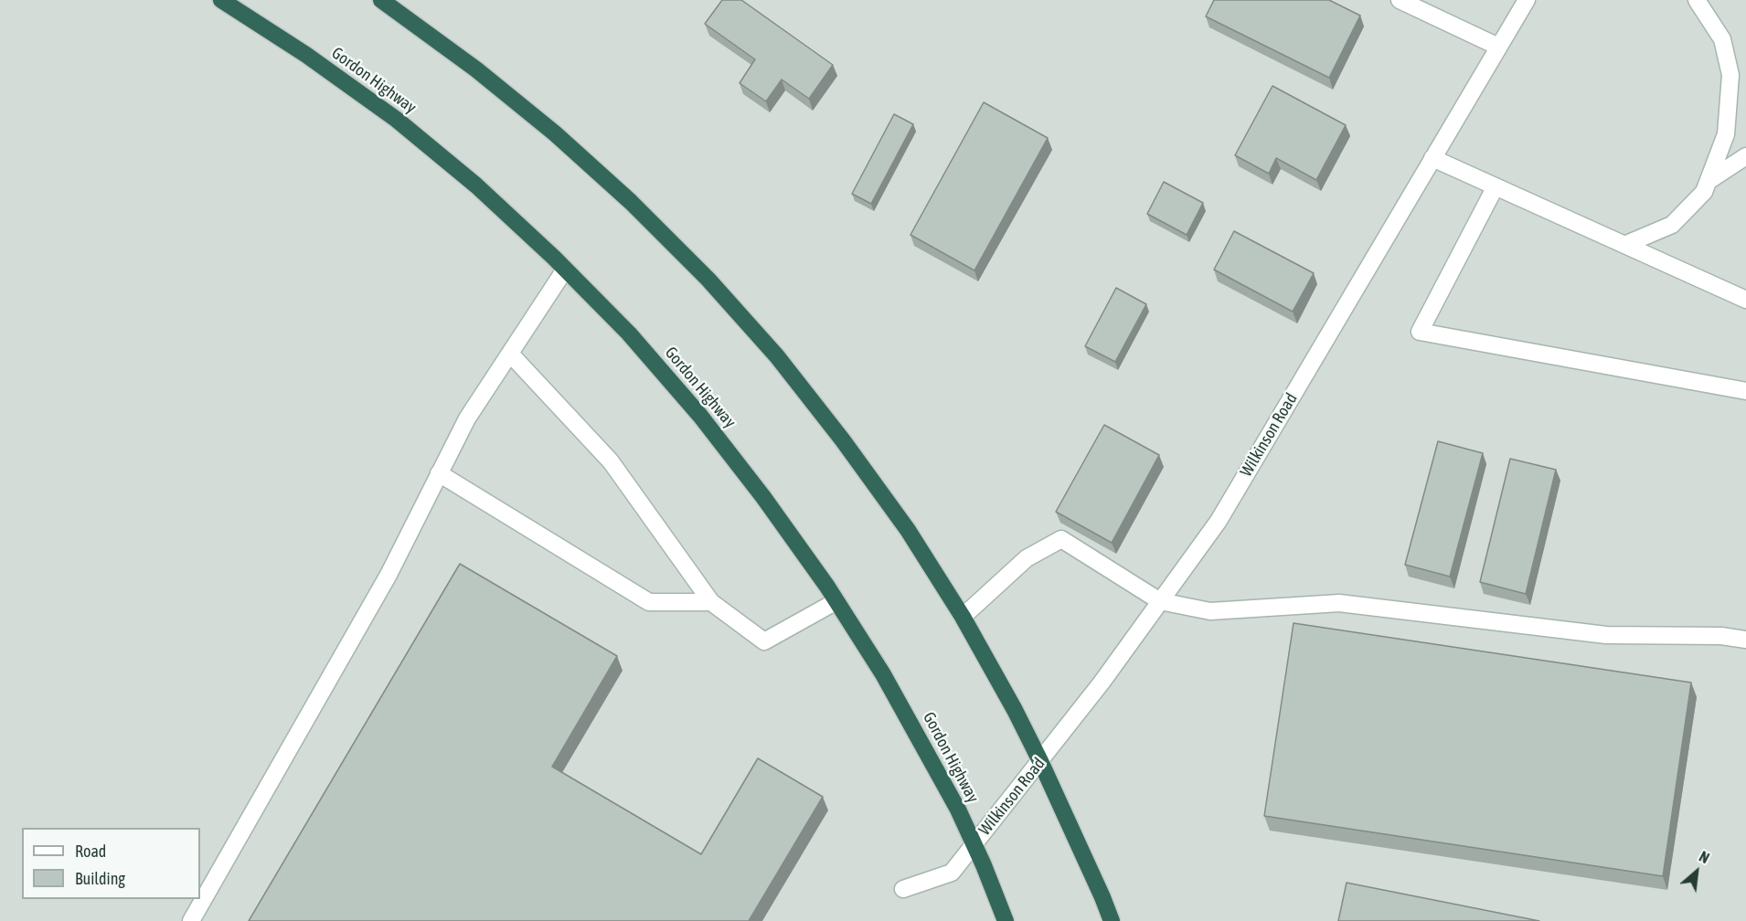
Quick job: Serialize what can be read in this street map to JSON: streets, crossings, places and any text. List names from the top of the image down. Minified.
{"streets":{"highway":["Gordon Highway"],"street":["Wilkinson Road"]},"crossings":[["Gordon Highway","Wilkinson Road"]],"legend":["Road","Building"],"north":"top right"}
